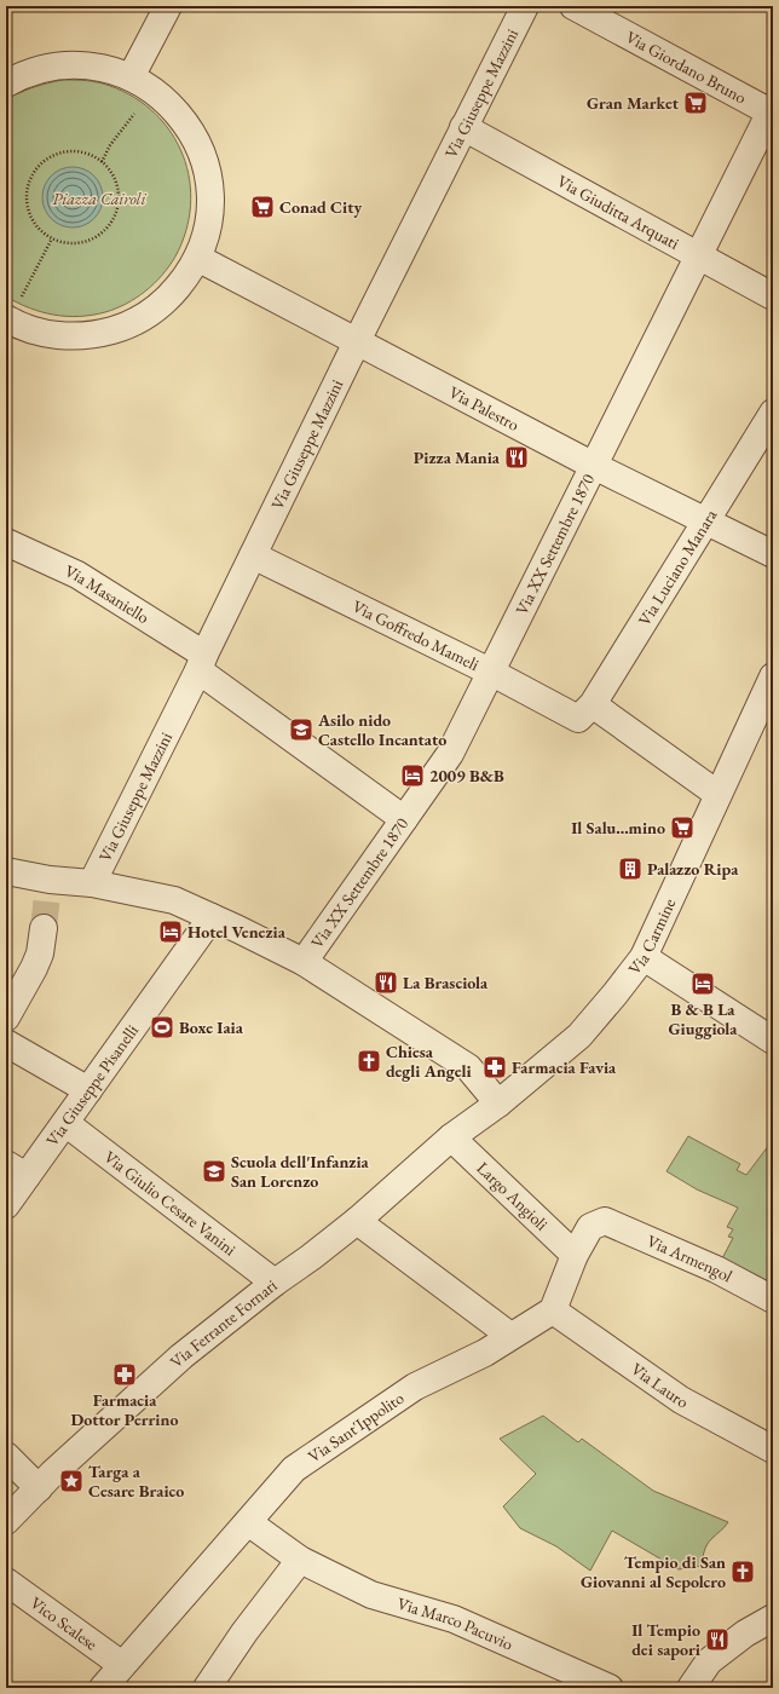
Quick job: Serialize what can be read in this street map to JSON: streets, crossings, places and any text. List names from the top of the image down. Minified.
{"streets":{"street":["Via Giordano Bruno","Via Giuseppe Mazzini","Via Giuditta Arquati","Via Palestro","Via XX Settembre 1870","Via Luciano Manara","Via Masaniello","Via Goffredo Mameli","Via Carmine","Via Giuseppe Pisanelli","Largo Angioli","Via Giulio Cesare Vanini","Via Armengol","Via Ferrante Fornari","Via Lauro","Via Sant'Ippolito","Vico Scalese","Via Marco Pacuvio"]},"crossings":[["Via Giordano Bruno","Via XX Settembre 1870"],["Via Giuseppe Mazzini","Via Giuditta Arquati"],["Via Giuseppe Mazzini","Via Palestro"],["Via Giuseppe Mazzini","Via Masaniello"],["Via Giuseppe Mazzini","Via Goffredo Mameli"],["Via Giuditta Arquati","Via XX Settembre 1870"],["Via Palestro","Via XX Settembre 1870"],["Via Palestro","Via Luciano Manara"],["Via XX Settembre 1870","Via Masaniello"],["Via XX Settembre 1870","Via Goffredo Mameli"],["Via Luciano Manara","Via Goffredo Mameli"],["Via Goffredo Mameli","Via Carmine"],["Via Carmine","Largo Angioli"],["Via Carmine","Via Ferrante Fornari"],["Via Giuseppe Pisanelli","Via Giulio Cesare Vanini"],["Largo Angioli","Via Armengol"],["Largo Angioli","Via Ferrante Fornari"],["Via Giulio Cesare Vanini","Via Ferrante Fornari"],["Via Sant'Ippolito","Vico Scalese"],["Via Sant'Ippolito","Via Marco Pacuvio"]],"parks":["Piazza Cairoli"],"places":{"supermarket":["Gran Market","Conad City","Il Salu...mino"],"restaurant":["Pizza Mania","La Brasciola","Il Tempio dei sapori"],"school or university":["Asilo nido Castello Incantato","Scuola dell'Infanzia San Lorenzo"],"hotel":["2009 B&B","Hotel Venezia","B & B La Giuggiola"],"building":["Palazzo Ripa"],"sports":["Boxe Iaia"],"church":["Chiesa degli Angeli","Tempio di San Giovanni al Sepolcro"],"pharmacy":["Farmacia Favia","Farmacia Dottor Perrino"],"place":["Targa a Cesare Braico"]}}
